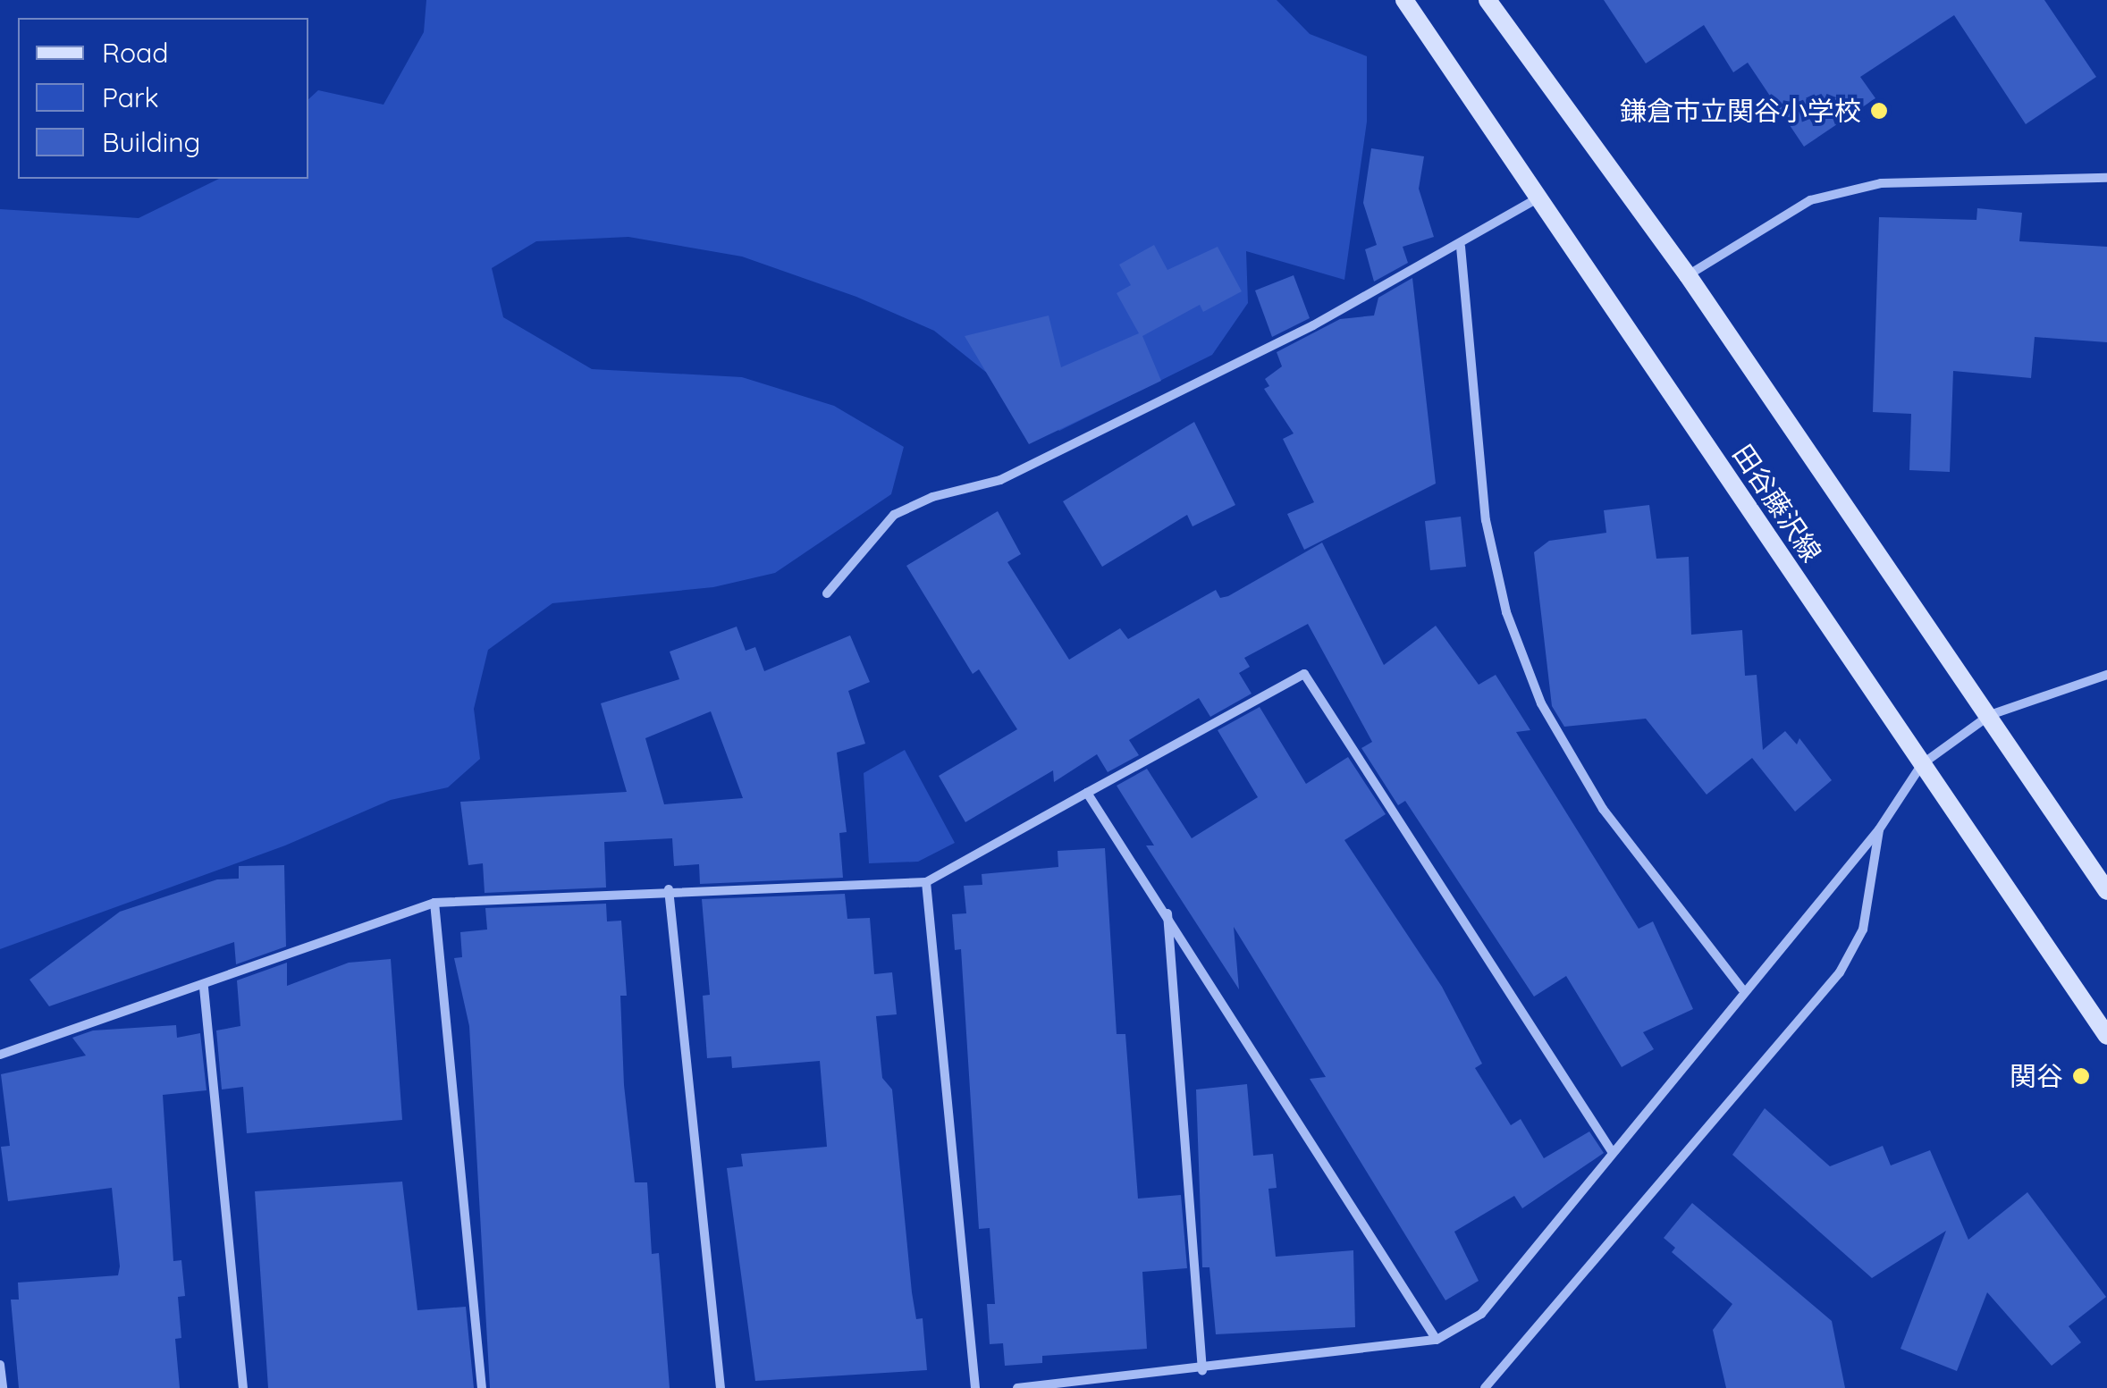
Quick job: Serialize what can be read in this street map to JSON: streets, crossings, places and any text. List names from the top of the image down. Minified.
{"streets":{"main road":["田谷藤沢線"]},"places":["鎌倉市立関谷小学校","関谷"],"legend":["Road","Park","Building"]}
